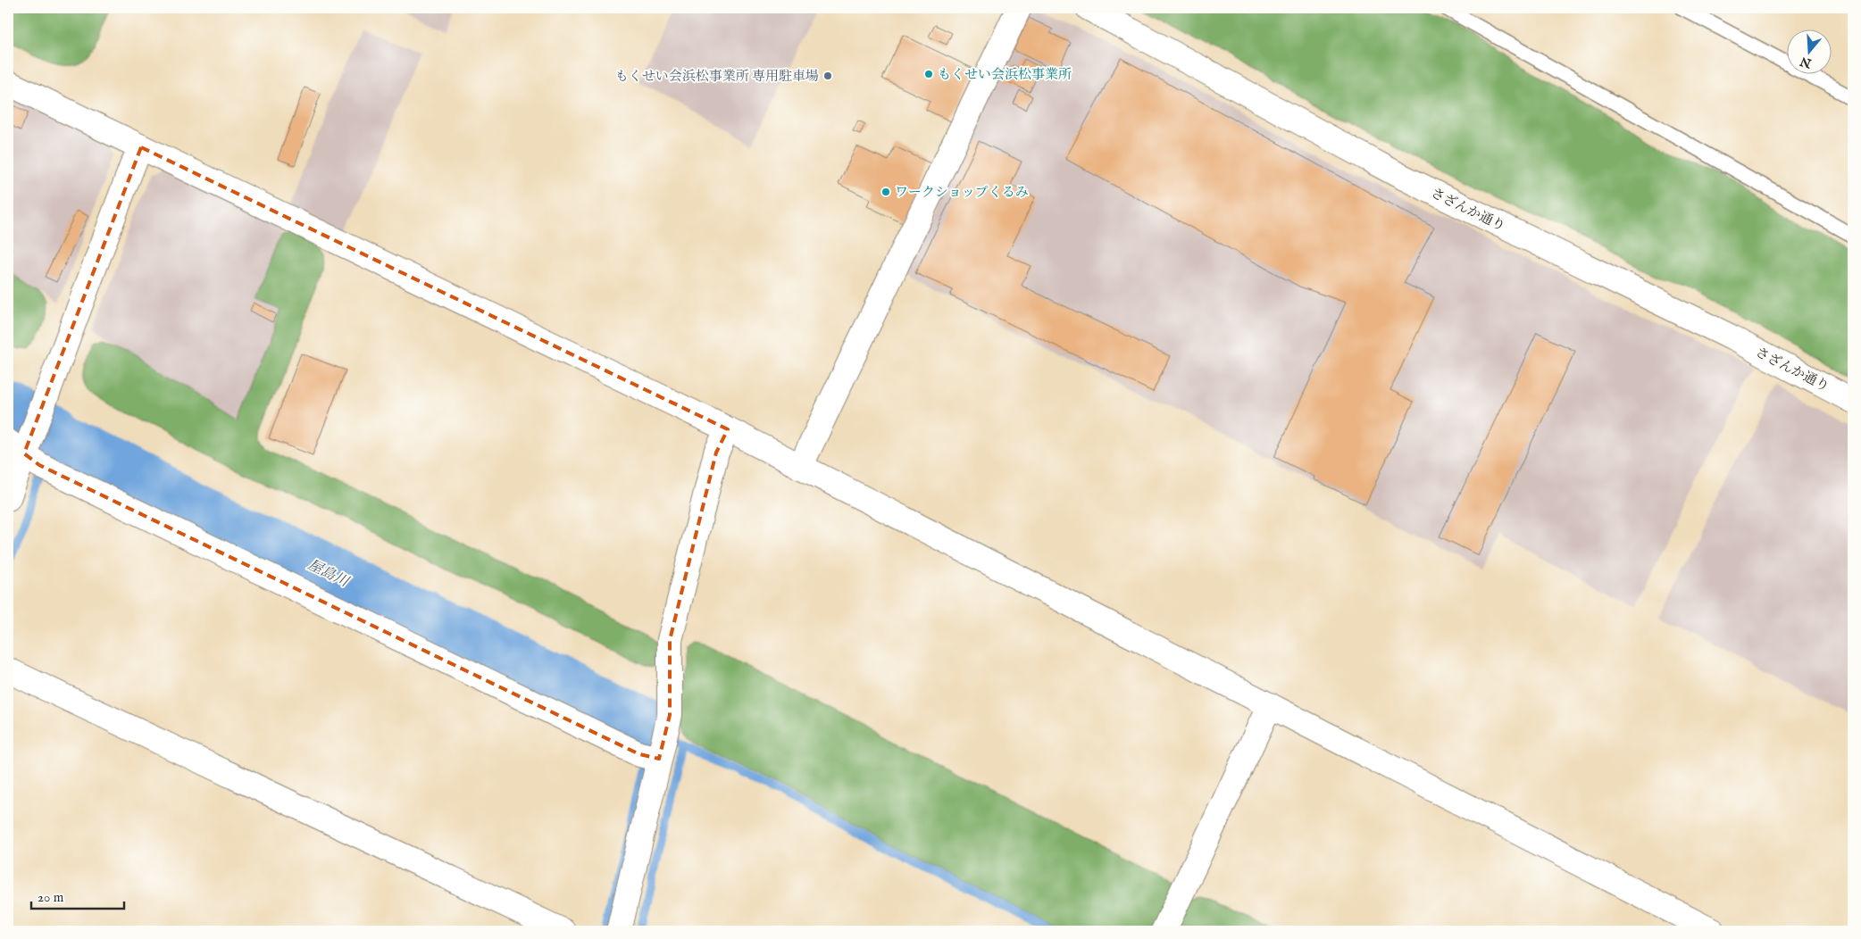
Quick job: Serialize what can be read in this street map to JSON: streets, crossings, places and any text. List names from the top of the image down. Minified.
{"streets":{"street":["さざんか通り"]},"water":["屋島川"],"places":["もくせい会浜松事業所","もくせい会浜松事業所 専用駐車場","ワークショップくるみ"],"scale_bar":"20 m","north":"bottom"}
